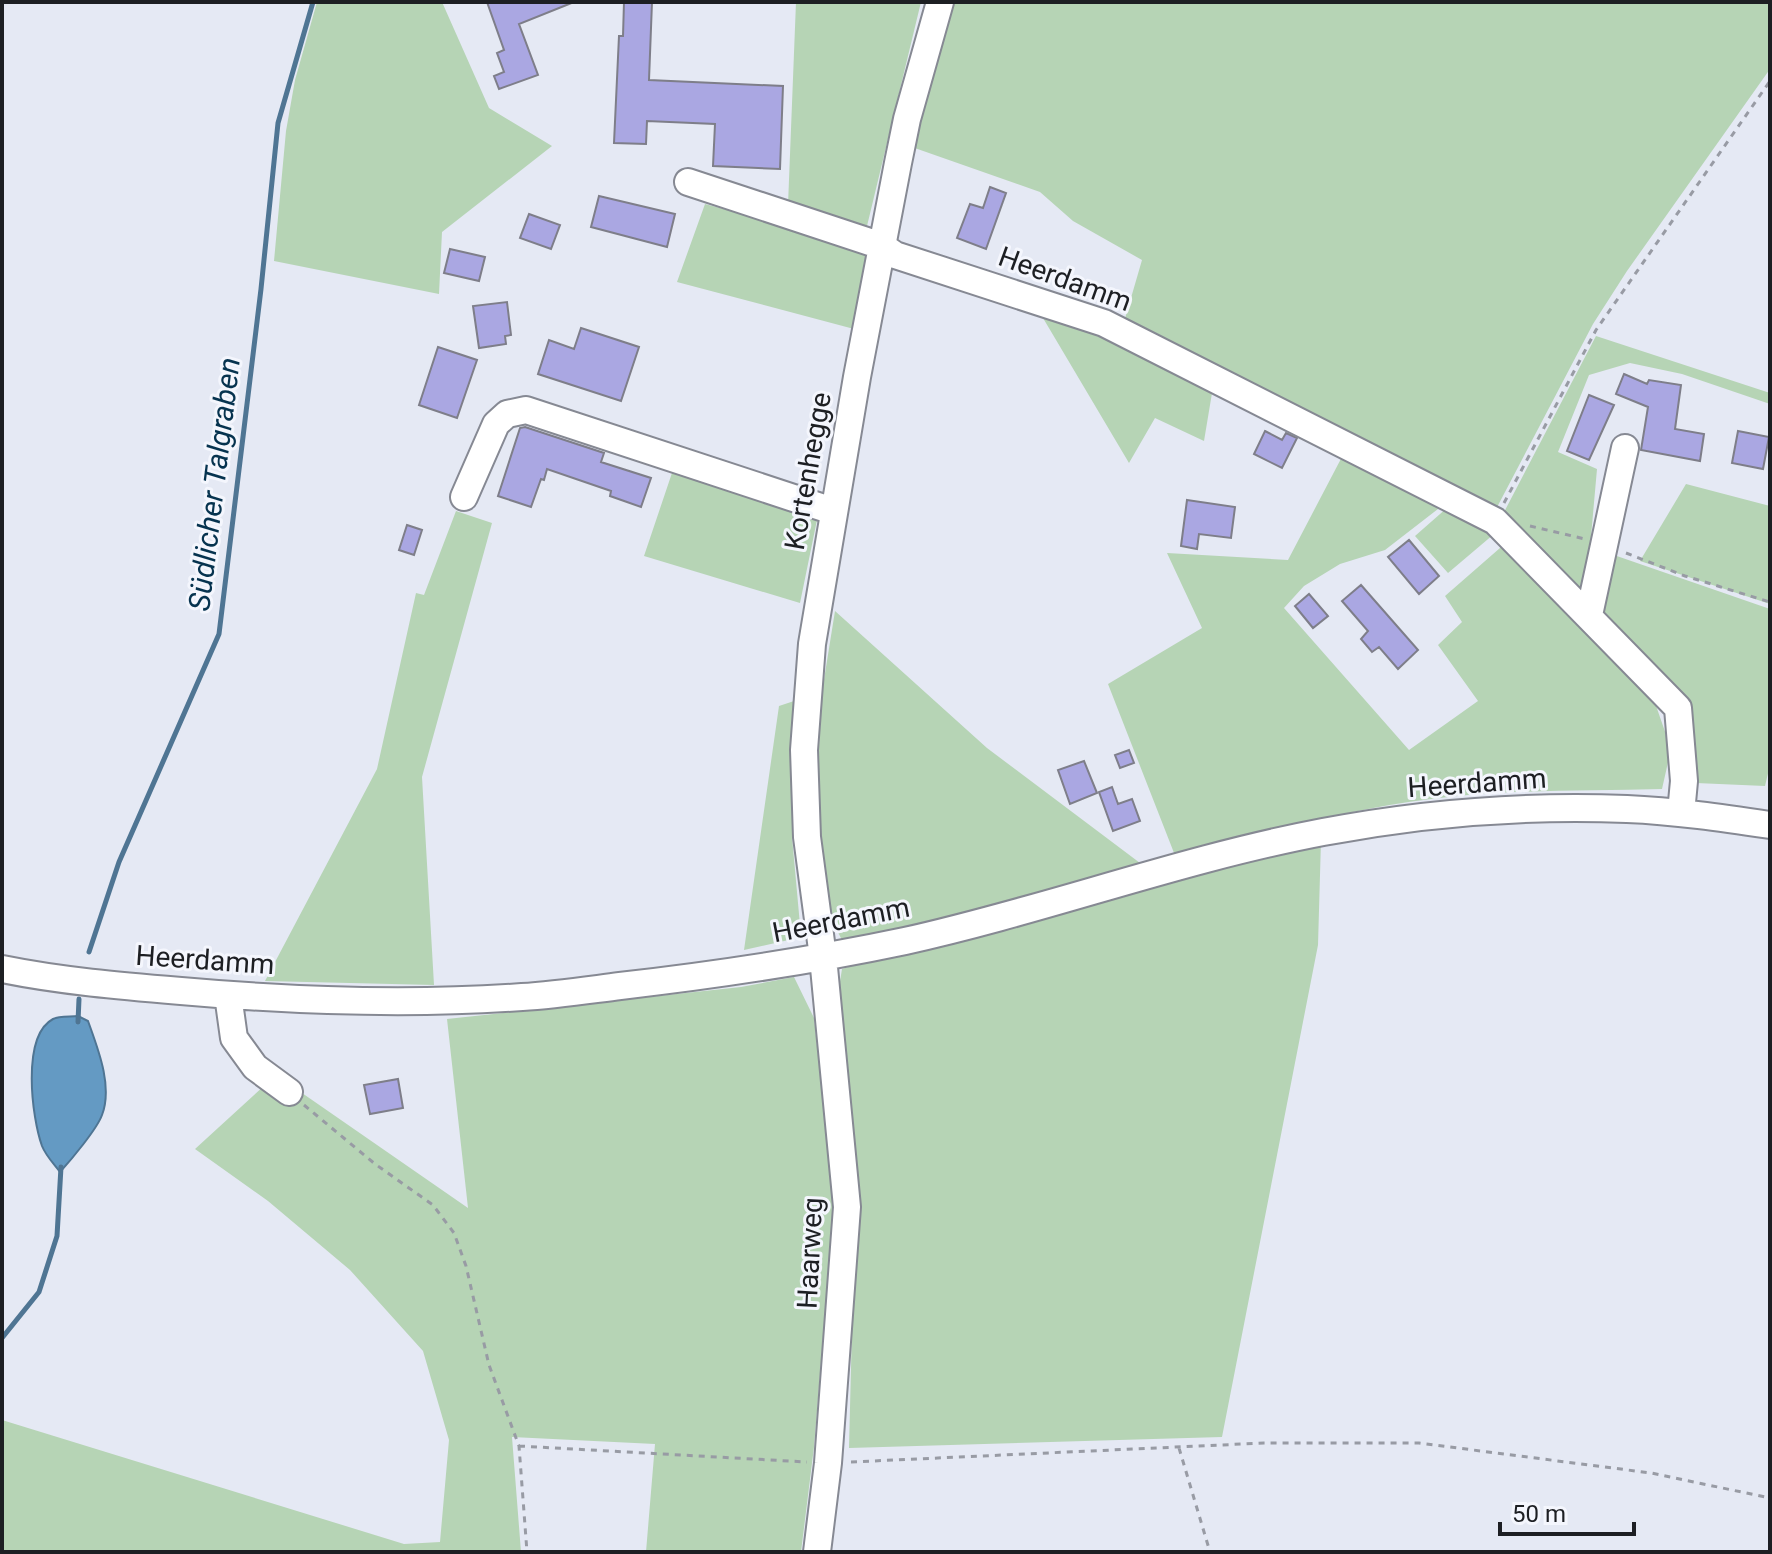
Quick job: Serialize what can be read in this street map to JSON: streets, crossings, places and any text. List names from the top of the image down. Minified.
{"streets":{"street":["Heerdamm","Kortenhegge","Haarweg"]},"crossings":[["Heerdamm","Kortenhegge"],["Heerdamm","Haarweg"],["Kortenhegge","Haarweg"]],"water":["Südlicher Talgraben"],"scale_bar":"50 m"}
